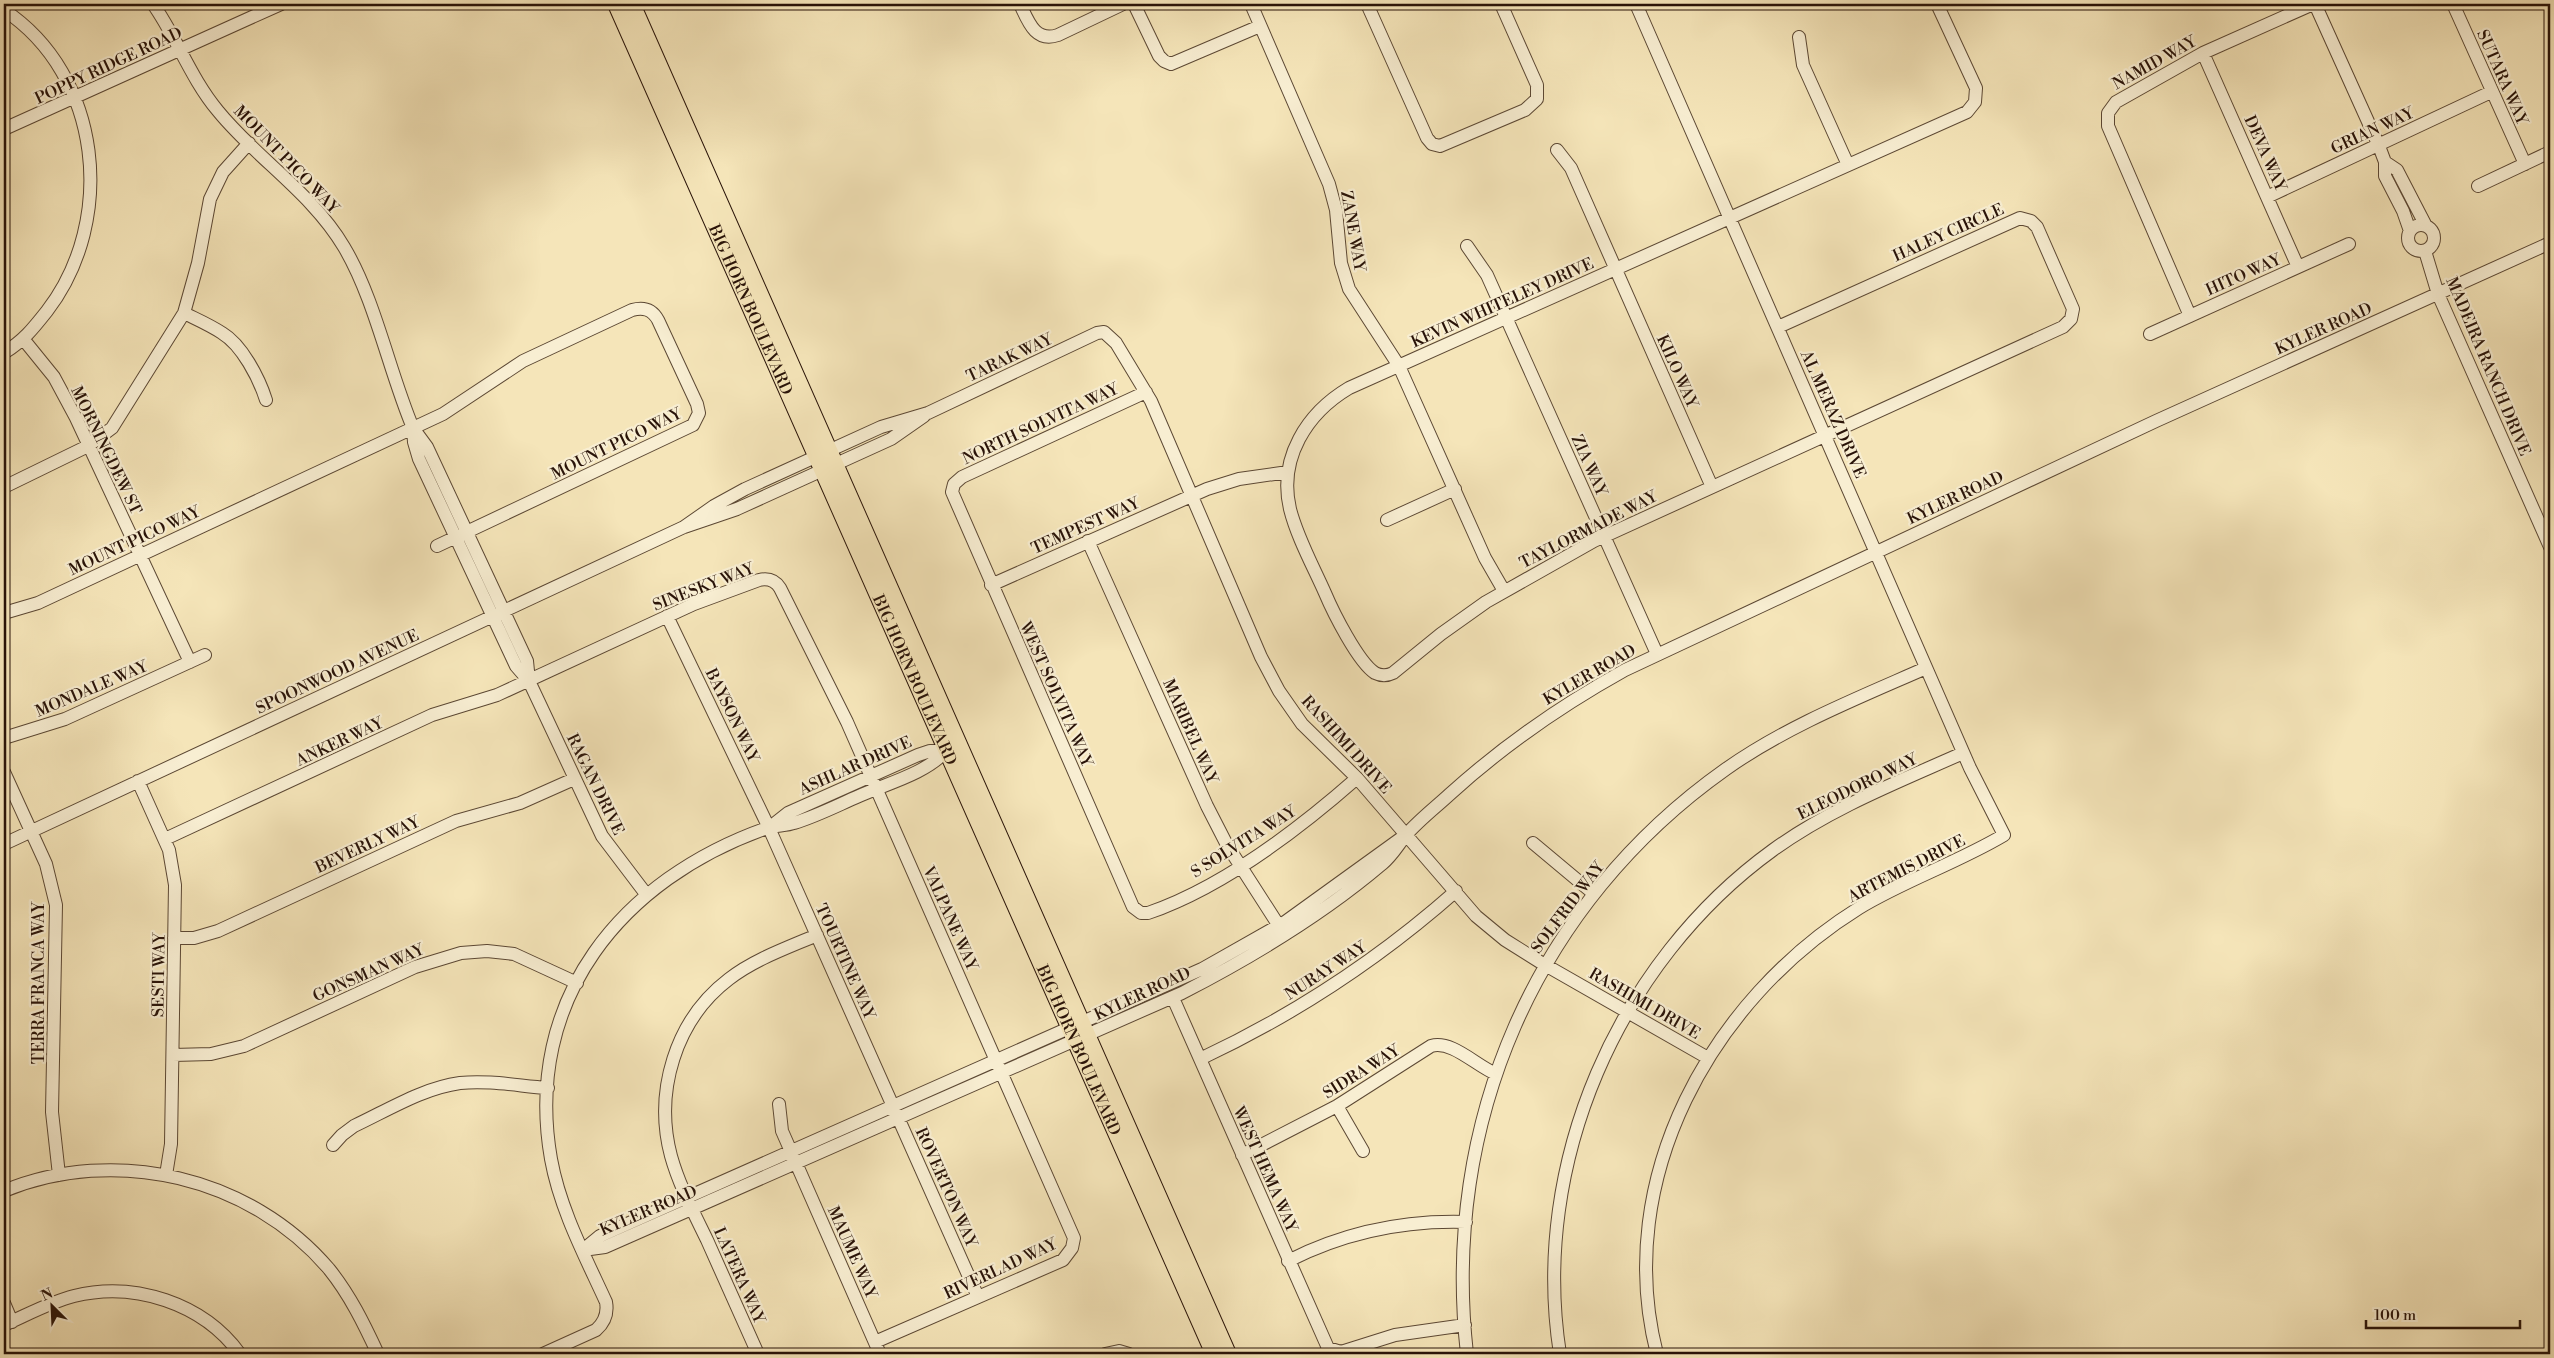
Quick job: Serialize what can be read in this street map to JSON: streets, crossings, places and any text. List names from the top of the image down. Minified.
{"streets":{"main road":["BIG HORN BOULEVARD"],"street":["NAMID WAY","POPPY RIDGE ROAD","SUTARA WAY","GRIAN WAY","DEVA WAY","MOUNT PICO WAY","ZANE WAY","HALEY CIRCLE","HITO WAY","KEVIN WHITELEY DRIVE","KYLER ROAD","TARAK WAY","MADEIRA RANCH DRIVE","KILO WAY","AL MERAZ DRIVE","NORTH SOLVITA WAY","MORNINGDEW ST","ZIA WAY","TEMPEST WAY","TAYLORMADE WAY","SINESKY WAY","SPOONWOOD AVENUE","MONDALE WAY","WEST SOLVITA WAY","BAYSON WAY","MARIBEL WAY","ANKER WAY","RASHIMI DRIVE","ASHLAR DRIVE","RAGAN DRIVE","ELEODORO WAY","S SOLVITA WAY","BEVERLY WAY","ARTEMIS DRIVE","SOLFRID WAY","VALPANE WAY","TOURTINE WAY","NURAY WAY","GONSMAN WAY","SESTI WAY","TERRA FRANCA WAY","SIDRA WAY","WEST HEMA WAY","ROVERTON WAY","MAUME WAY","RIVERLAD WAY","LATERA WAY"]},"crossings":[["NAMID WAY","DEVA WAY"],["NAMID WAY","HITO WAY"],["POPPY RIDGE ROAD","MOUNT PICO WAY"],["SUTARA WAY","GRIAN WAY"],["GRIAN WAY","DEVA WAY"],["DEVA WAY","HITO WAY"],["MOUNT PICO WAY","MORNINGDEW ST"],["MOUNT PICO WAY","SPOONWOOD AVENUE"],["MOUNT PICO WAY","RAGAN DRIVE"],["ZANE WAY","KEVIN WHITELEY DRIVE"],["ZANE WAY","TAYLORMADE WAY"],["HALEY CIRCLE","AL MERAZ DRIVE"],["HALEY CIRCLE","TAYLORMADE WAY"],["KEVIN WHITELEY DRIVE","KILO WAY"],["KEVIN WHITELEY DRIVE","AL MERAZ DRIVE"],["KEVIN WHITELEY DRIVE","ZIA WAY"],["KEVIN WHITELEY DRIVE","TEMPEST WAY"],["KEVIN WHITELEY DRIVE","TAYLORMADE WAY"],["BIG HORN BOULEVARD","KYLER ROAD"],["BIG HORN BOULEVARD","TARAK WAY"],["BIG HORN BOULEVARD","SPOONWOOD AVENUE"],["BIG HORN BOULEVARD","ASHLAR DRIVE"],["KYLER ROAD","MADEIRA RANCH DRIVE"],["KYLER ROAD","AL MERAZ DRIVE"],["KYLER ROAD","ZIA WAY"],["KYLER ROAD","MARIBEL WAY"],["KYLER ROAD","RASHIMI DRIVE"],["KYLER ROAD","ASHLAR DRIVE"],["KYLER ROAD","VALPANE WAY"],["KYLER ROAD","TOURTINE WAY"],["KYLER ROAD","WEST HEMA WAY"],["KYLER ROAD","ROVERTON WAY"],["KYLER ROAD","MAUME WAY"],["KYLER ROAD","RIVERLAD WAY"],["KYLER ROAD","LATERA WAY"],["TARAK WAY","SPOONWOOD AVENUE"],["TARAK WAY","RASHIMI DRIVE"],["KILO WAY","TAYLORMADE WAY"],["AL MERAZ DRIVE","TAYLORMADE WAY"],["AL MERAZ DRIVE","ELEODORO WAY"],["AL MERAZ DRIVE","ARTEMIS DRIVE"],["AL MERAZ DRIVE","SOLFRID WAY"],["NORTH SOLVITA WAY","WEST SOLVITA WAY"],["NORTH SOLVITA WAY","RASHIMI DRIVE"],["MORNINGDEW ST","MONDALE WAY"],["ZIA WAY","TAYLORMADE WAY"],["TEMPEST WAY","WEST SOLVITA WAY"],["TEMPEST WAY","MARIBEL WAY"],["TEMPEST WAY","RASHIMI DRIVE"],["SINESKY WAY","BAYSON WAY"],["SINESKY WAY","ANKER WAY"],["SINESKY WAY","ASHLAR DRIVE"],["SINESKY WAY","RAGAN DRIVE"],["SINESKY WAY","VALPANE WAY"],["SPOONWOOD AVENUE","RAGAN DRIVE"],["SPOONWOOD AVENUE","SESTI WAY"],["SPOONWOOD AVENUE","TERRA FRANCA WAY"],["WEST SOLVITA WAY","S SOLVITA WAY"],["BAYSON WAY","ASHLAR DRIVE"],["BAYSON WAY","TOURTINE WAY"],["MARIBEL WAY","S SOLVITA WAY"],["ANKER WAY","RAGAN DRIVE"],["ANKER WAY","SESTI WAY"],["RASHIMI DRIVE","ELEODORO WAY"],["RASHIMI DRIVE","S SOLVITA WAY"],["RASHIMI DRIVE","ARTEMIS DRIVE"],["RASHIMI DRIVE","SOLFRID WAY"],["RASHIMI DRIVE","NURAY WAY"],["ASHLAR DRIVE","RAGAN DRIVE"],["ASHLAR DRIVE","VALPANE WAY"],["ASHLAR DRIVE","TOURTINE WAY"],["ASHLAR DRIVE","GONSMAN WAY"],["RAGAN DRIVE","BEVERLY WAY"],["BEVERLY WAY","SESTI WAY"],["SOLFRID WAY","SIDRA WAY"],["SOLFRID WAY","WEST HEMA WAY"],["VALPANE WAY","RIVERLAD WAY"],["TOURTINE WAY","ROVERTON WAY"],["TOURTINE WAY","LATERA WAY"],["NURAY WAY","WEST HEMA WAY"],["GONSMAN WAY","SESTI WAY"],["SIDRA WAY","WEST HEMA WAY"],["ROVERTON WAY","RIVERLAD WAY"],["MAUME WAY","RIVERLAD WAY"]],"scale_bar":"100 m","north":"top left"}
